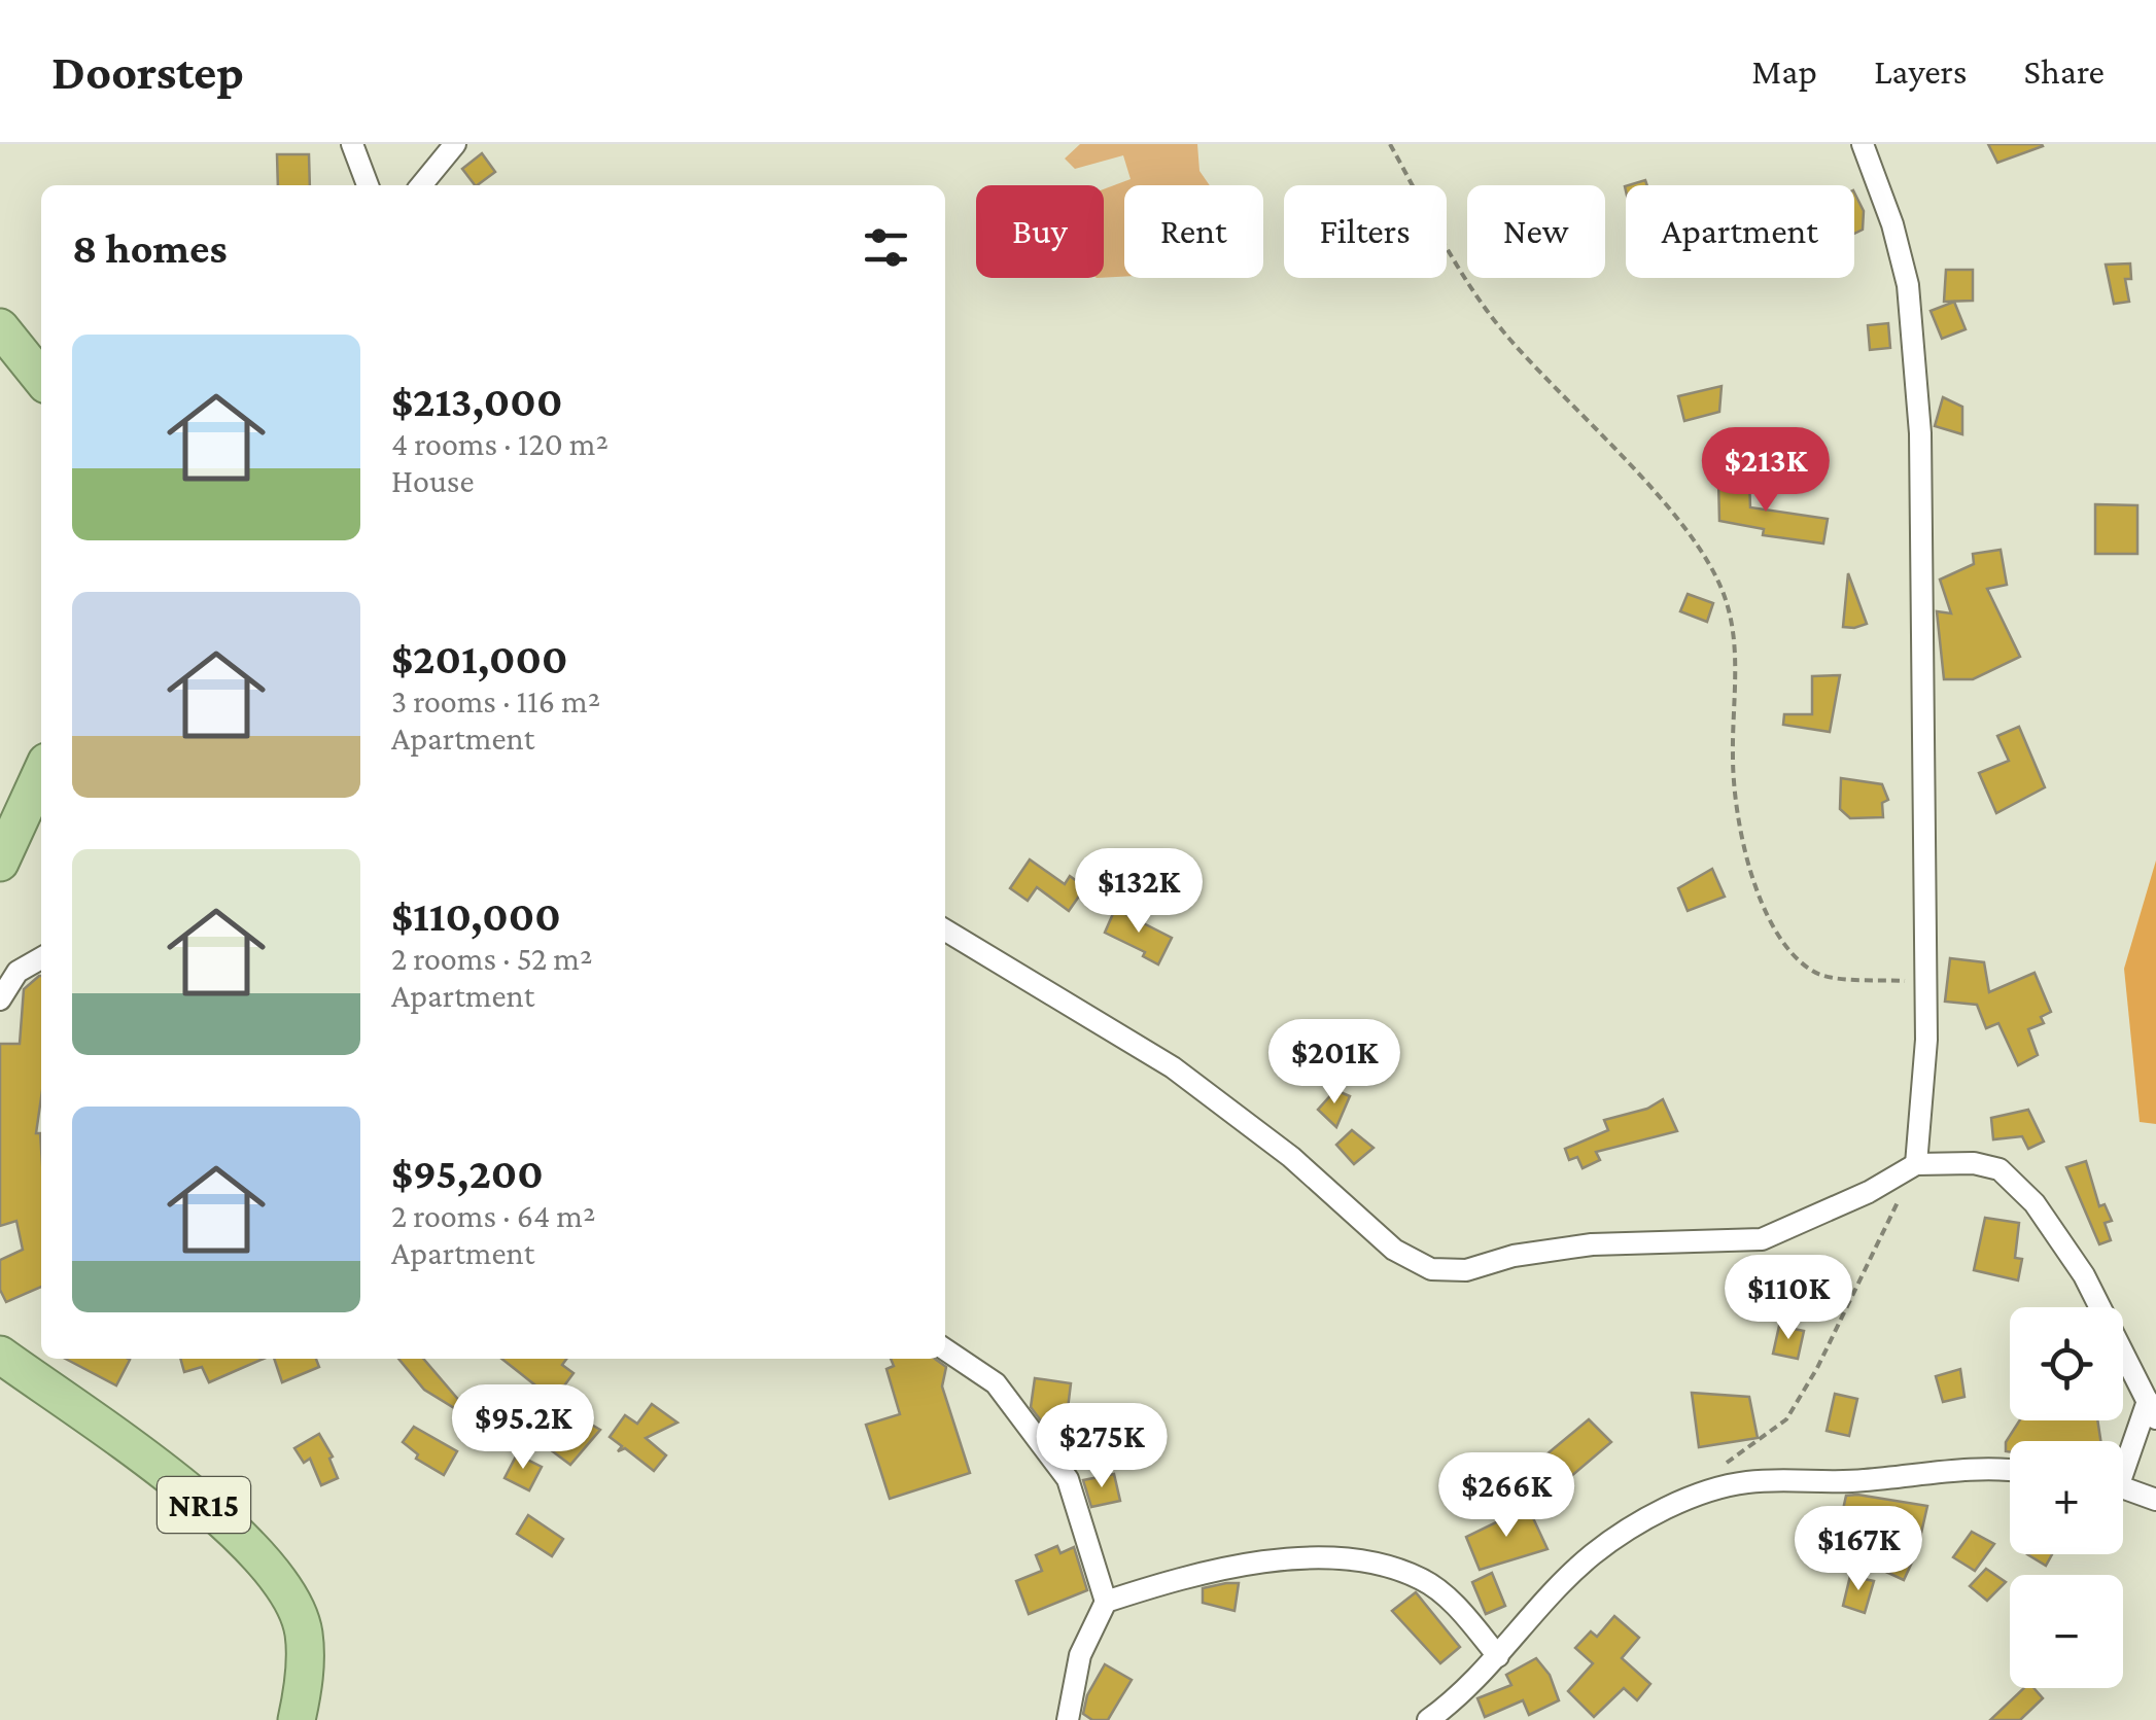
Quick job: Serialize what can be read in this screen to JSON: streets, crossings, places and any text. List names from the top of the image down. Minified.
{"streets":{"highway":["NR15"]},"page":{"header":"Doorstep","nav":["Map","Layers","Share"],"chip":["Buy","Rent","Filters","New","Apartment"],"heading":"8 homes","list":[{"name":"$213,000","note":"4 rooms · 120 m² · House"},{"name":"$201,000","note":"3 rooms · 116 m² · Apartment"},{"name":"$110,000","note":"2 rooms · 52 m² · Apartment"},{"name":"$95,200","note":"2 rooms · 64 m² · Apartment"}],"price":["$213K","$132K","$201K","$110K","$95.2K","$275K","$266K","$167K"],"map_buttons":["+","−"]}}
